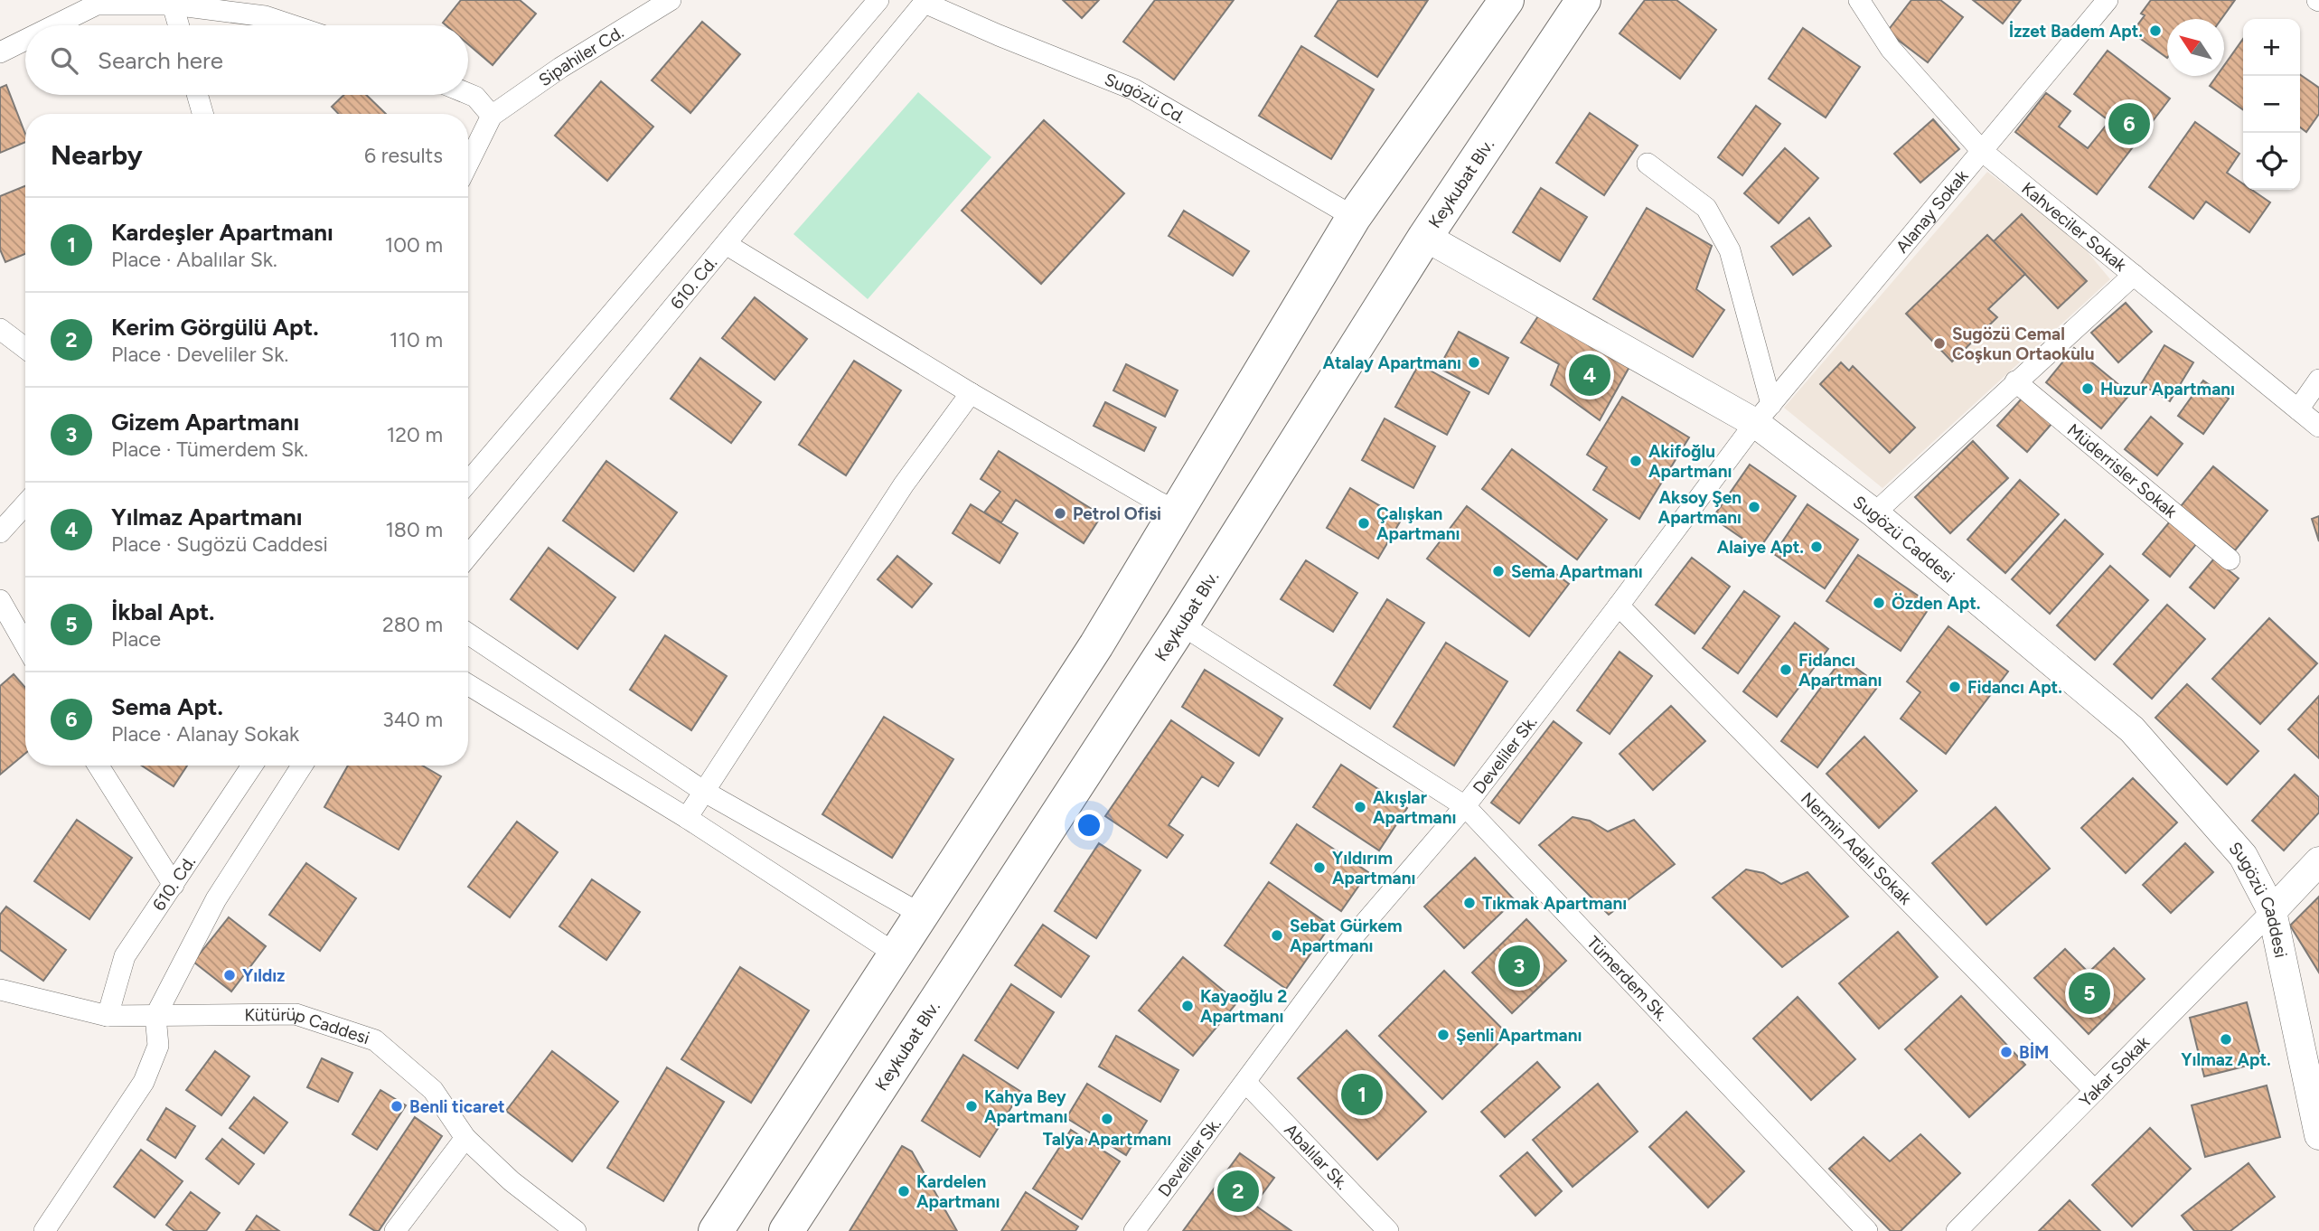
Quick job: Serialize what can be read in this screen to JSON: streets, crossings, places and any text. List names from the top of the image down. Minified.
{"streets":{"highway":["Keykubat Blv."],"street":["Sipahiler Cd.","Sugözü Cd.","Alanay Sokak","Kahveciler Sokak","610. Cd.","Müderrisler Sokak","Sugözü Caddesi","Develiler Sk.","Nermin Adalı Sokak","Tümerdem Sk.","Kütürüp Caddesi","Yakar Sokak","Abalılar Sk."]},"crossings":[["Sugözü Cd.","610. Cd."],["Keykubat Blv.","Sugözü Caddesi"],["Keykubat Blv.","Tümerdem Sk."],["Alanay Sokak","Kahveciler Sokak"],["Alanay Sokak","Sugözü Caddesi"],["Alanay Sokak","Develiler Sk."],["610. Cd.","Kütürüp Caddesi"],["Sugözü Caddesi","Develiler Sk."],["Sugözü Caddesi","Yakar Sokak"],["Develiler Sk.","Nermin Adalı Sokak"],["Develiler Sk.","Tümerdem Sk."],["Develiler Sk.","Abalılar Sk."],["Nermin Adalı Sokak","Yakar Sokak"]],"places":["İzzet Badem Apt.","Sugözü Cemal Coşkun Ortaokulu","Atalay Apartmanı","Huzur Apartmanı","Akifoğlu Apartmanı","Aksoy Şen Apartmanı","Petrol Ofisi","Çalışkan Apartmanı","Alaiye Apt.","Sema Apartmanı","Özden Apt.","Fidancı Apartmanı","Fidancı Apt.","Akışlar Apartmanı","Yıldırım Apartmanı","Tıkmak Apartmanı","Sebat Gürkem Apartmanı","Yıldız","Kayaoğlu 2 Apartmanı","Şenli Apartmanı","Yılmaz Apt.","BİM","Benli ticaret","Kahya Bey Apartmanı","Talya Apartmanı","Kardelen Apartmanı"],"north":"top left","page":{"map_buttons":["+","−"],"search":"Search here","pins":["6","4","3","5","1","2"],"heading":["Nearby","6 results"],"list":[{"mark":"1","name":"Kardeşler Apartmanı","note":"Place · Abalılar Sk.","value":"100 m"},{"mark":"2","name":"Kerim Görgülü Apt.","note":"Place · Develiler Sk.","value":"110 m"},{"mark":"3","name":"Gizem Apartmanı","note":"Place · Tümerdem Sk.","value":"120 m"},{"mark":"4","name":"Yılmaz Apartmanı","note":"Place · Sugözü Caddesi","value":"180 m"},{"mark":"5","name":"İkbal Apt.","note":"Place","value":"280 m"},{"mark":"6","name":"Sema Apt.","note":"Place · Alanay Sokak","value":"340 m"}]}}
